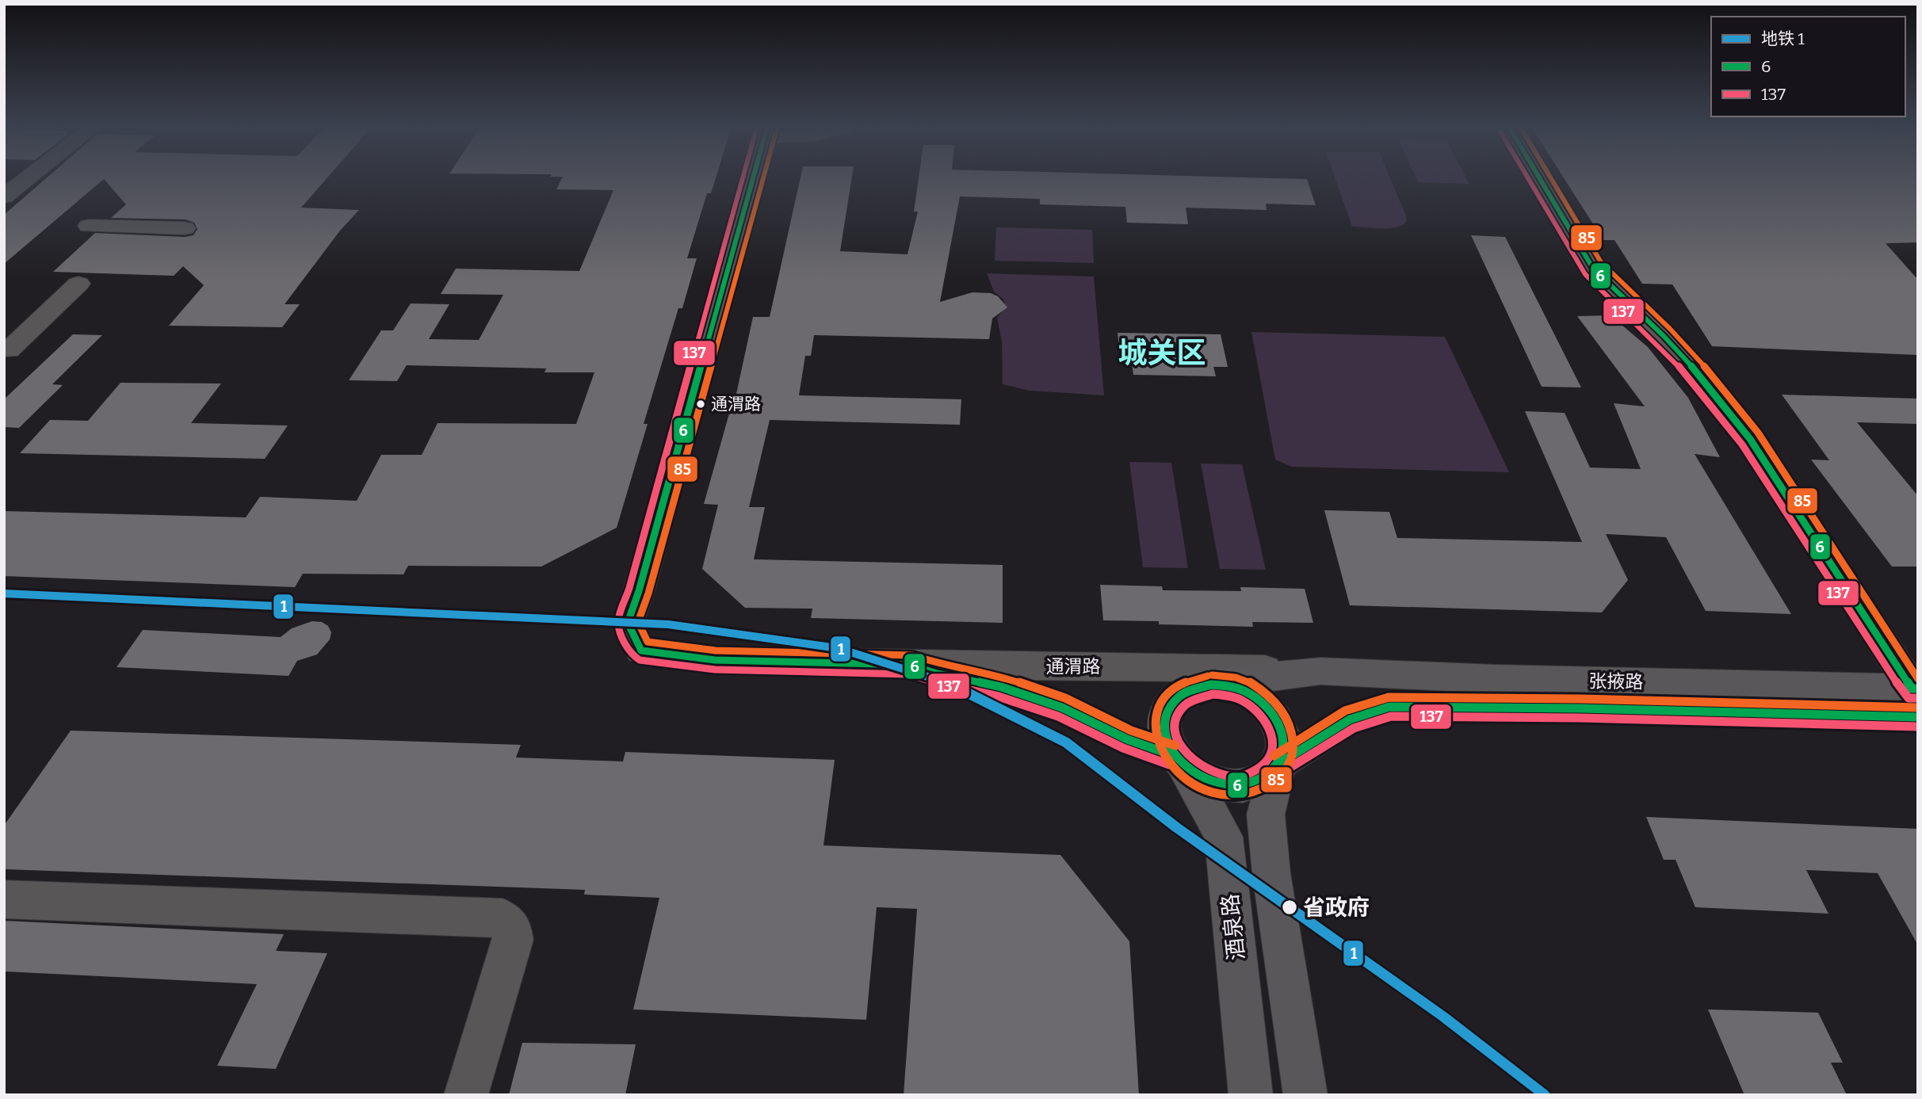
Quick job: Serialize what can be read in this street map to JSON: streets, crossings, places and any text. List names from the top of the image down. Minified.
{"streets":{"main road":["张掖路","酒泉路"],"street":["通渭路"]},"crossings":[["通渭路","张掖路"],["张掖路","酒泉路"]],"districts":["城关区"],"places":["通渭路","省政府"],"lines":["transit line 6","transit line 137","transit line 85","metro line 1"],"legend":["地铁 1","6","137"]}
